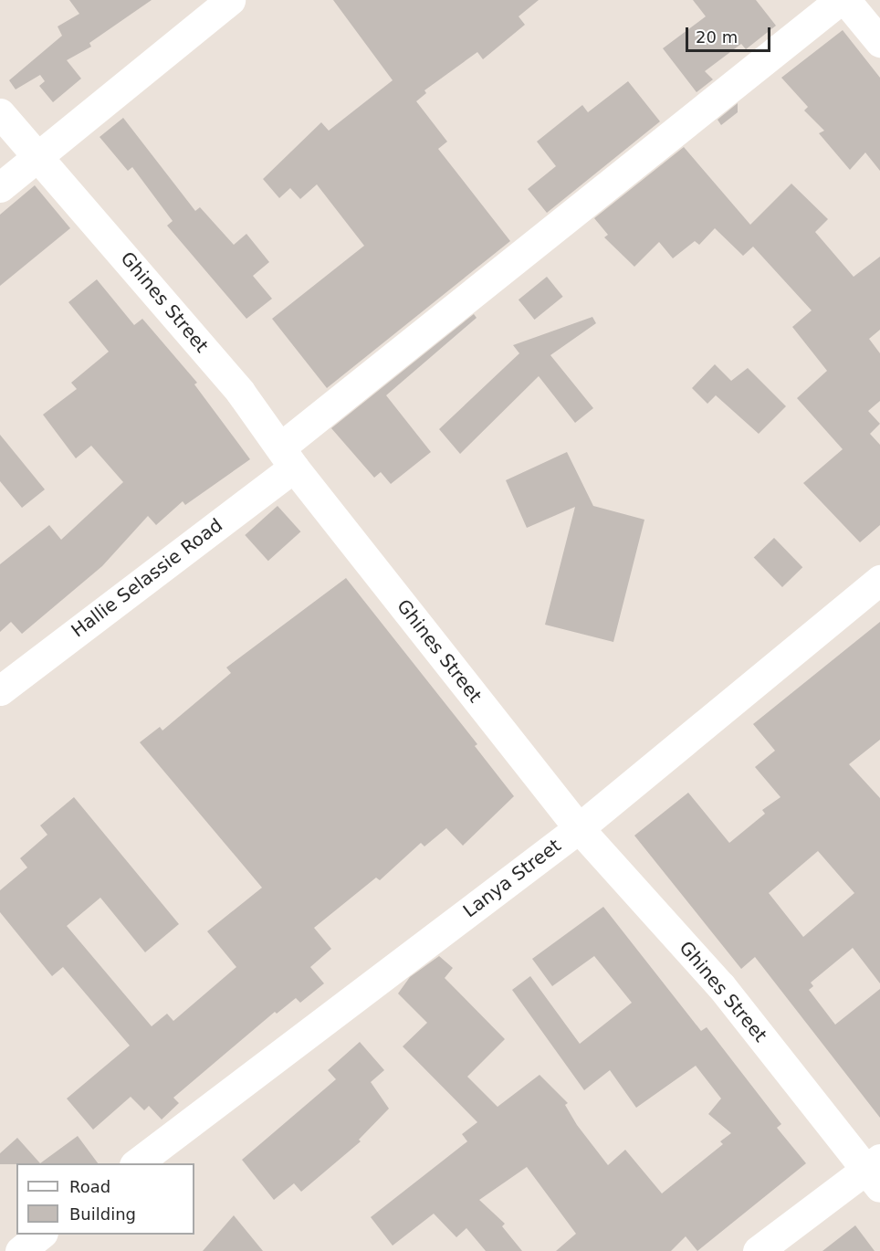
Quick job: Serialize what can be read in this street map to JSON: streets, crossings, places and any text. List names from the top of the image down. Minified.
{"streets":{"street":["Ghines Street","Hallie Selassie Road","Lanya Street"]},"crossings":[["Ghines Street","Hallie Selassie Road"],["Ghines Street","Lanya Street"]],"legend":["Road","Building"],"scale_bar":"20 m"}
